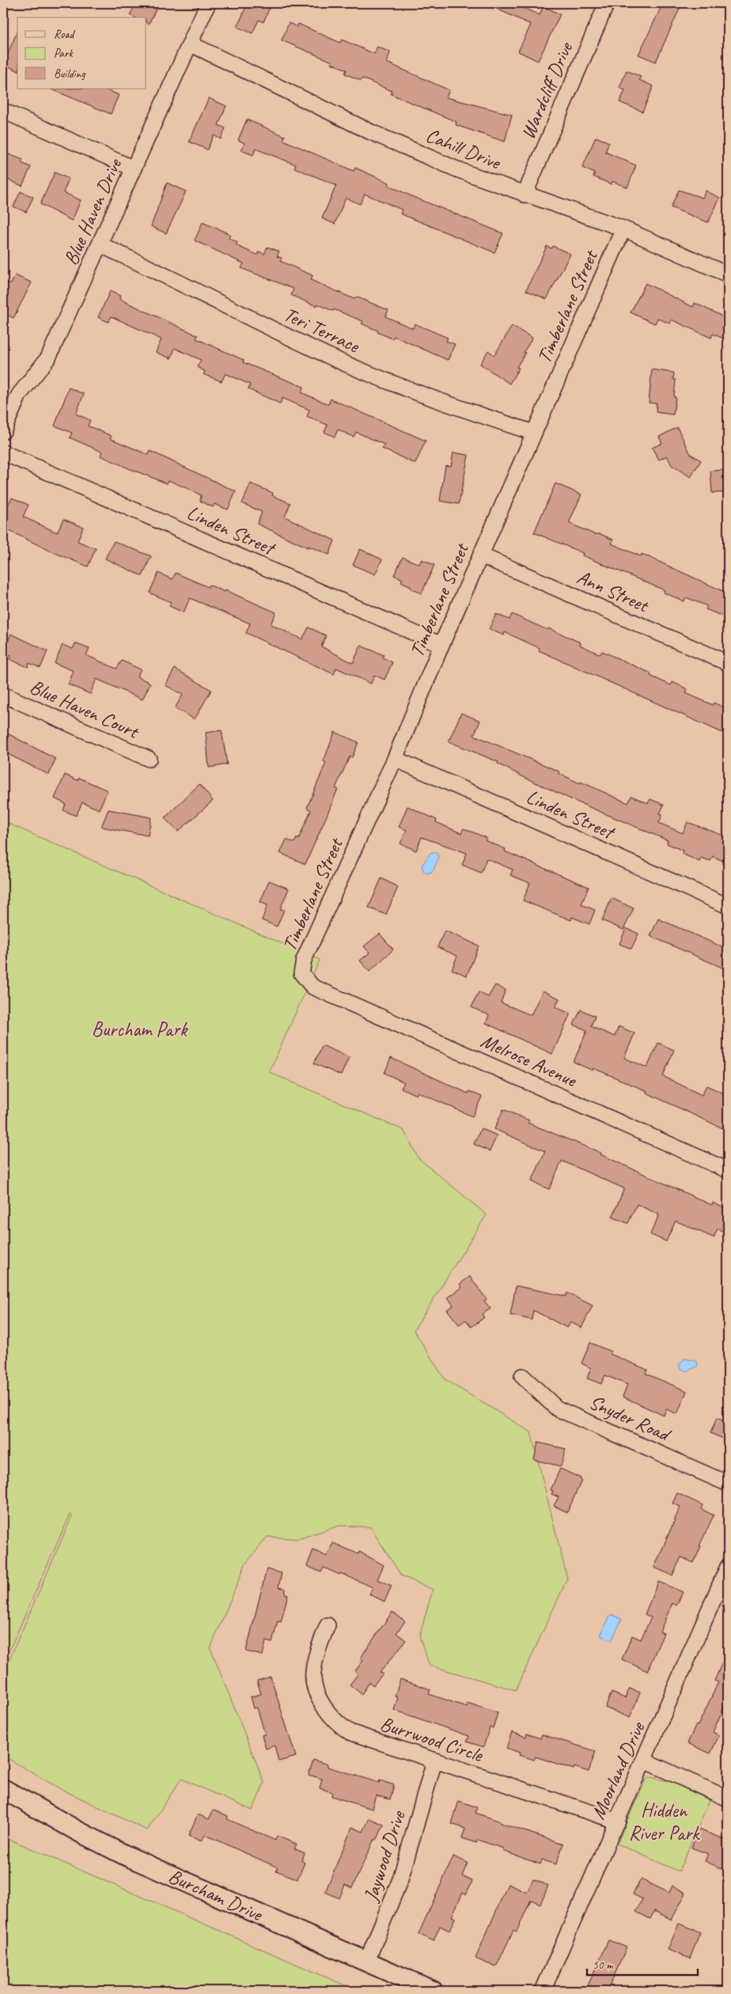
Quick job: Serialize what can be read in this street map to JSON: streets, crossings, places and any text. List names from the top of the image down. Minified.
{"streets":{"street":["Wardcliff Drive","Cahill Drive","Blue Haven Drive","Timberlane Street","Teri Terrace","Linden Street","Ann Street","Blue Haven Court","Melrose Avenue","Snyder Road","Burrwood Circle","Moorland Drive","Jaywood Drive","Burcham Drive"]},"crossings":[["Wardcliff Drive","Cahill Drive"],["Cahill Drive","Blue Haven Drive"],["Cahill Drive","Timberlane Street"],["Blue Haven Drive","Teri Terrace"],["Timberlane Street","Teri Terrace"],["Timberlane Street","Linden Street"],["Timberlane Street","Ann Street"],["Timberlane Street","Melrose Avenue"],["Burrwood Circle","Moorland Drive"],["Burrwood Circle","Jaywood Drive"],["Jaywood Drive","Burcham Drive"]],"parks":["Burcham Park","Hidden River Park"],"legend":["Road","Park","Building"],"scale_bar":"50 m"}
